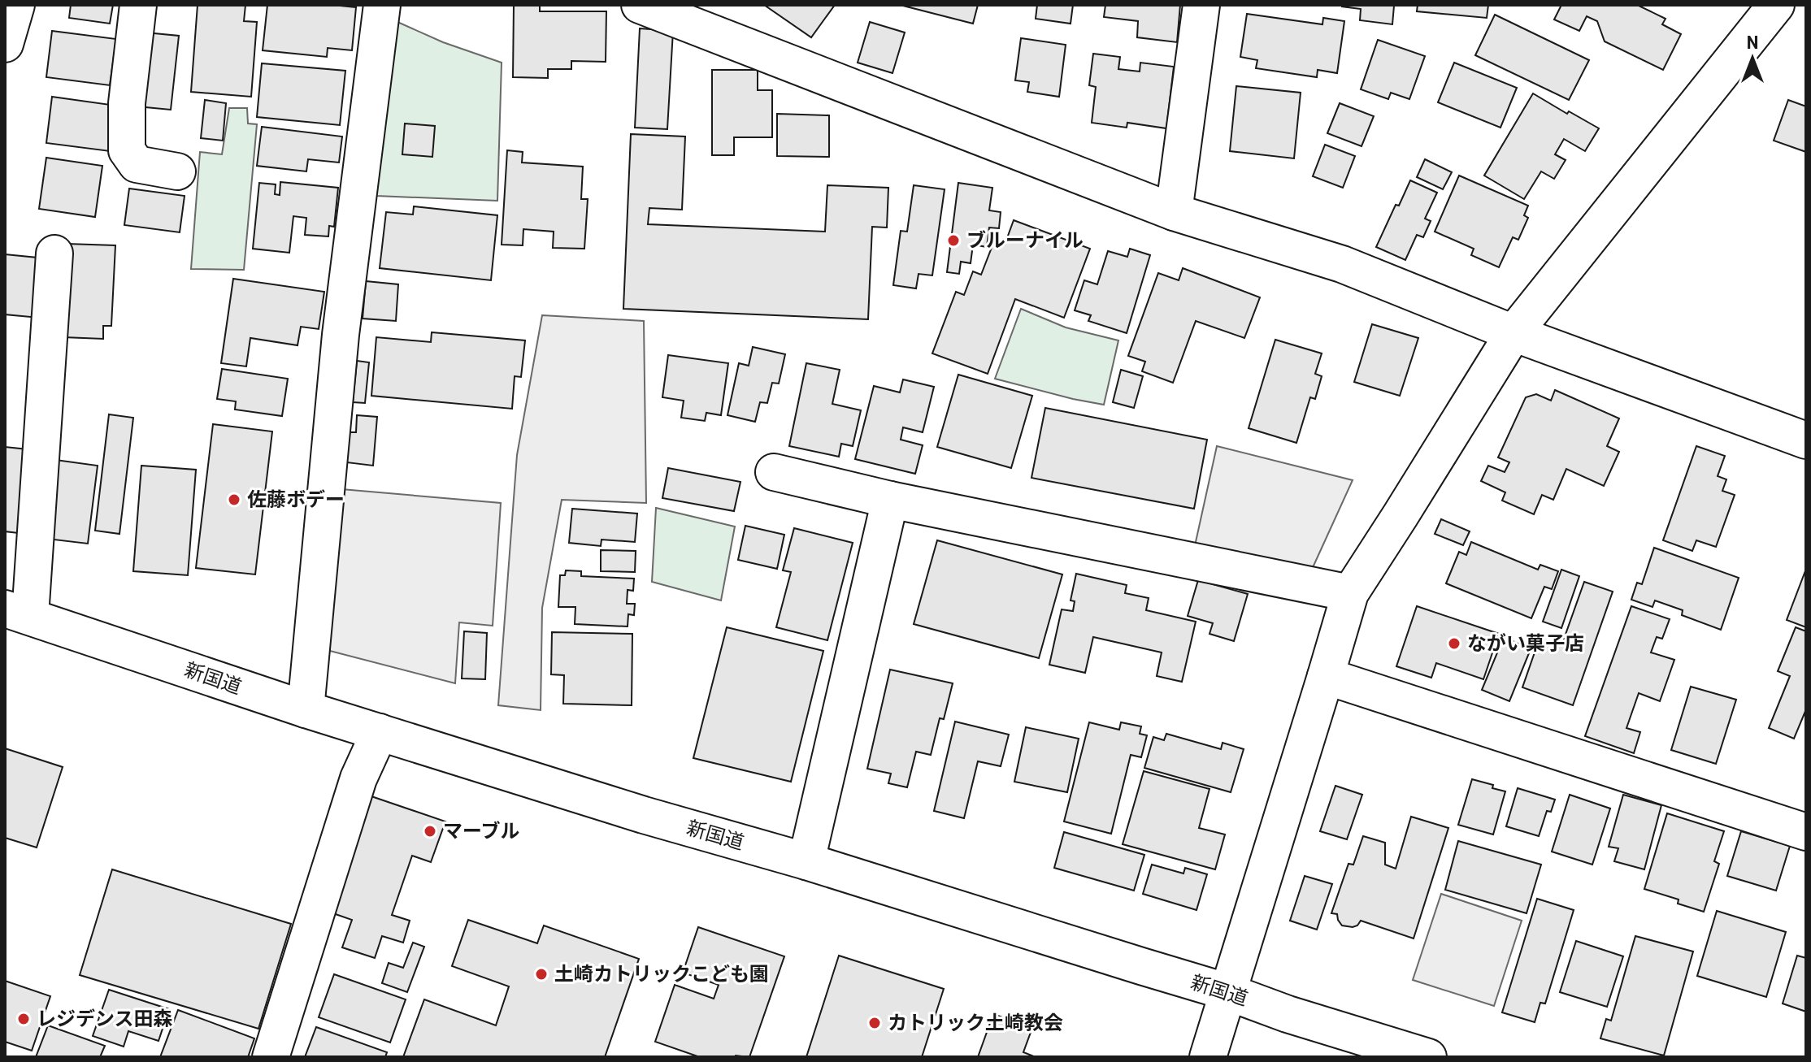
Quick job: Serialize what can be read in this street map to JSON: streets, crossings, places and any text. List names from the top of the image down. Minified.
{"streets":{"street":["新国道"]},"places":["ブルーナイル","佐藤ボデー","ながい菓子店","マーブル","土崎カトリックこども園","レジデンス田森","カトリック土崎教会"],"north":"top"}
